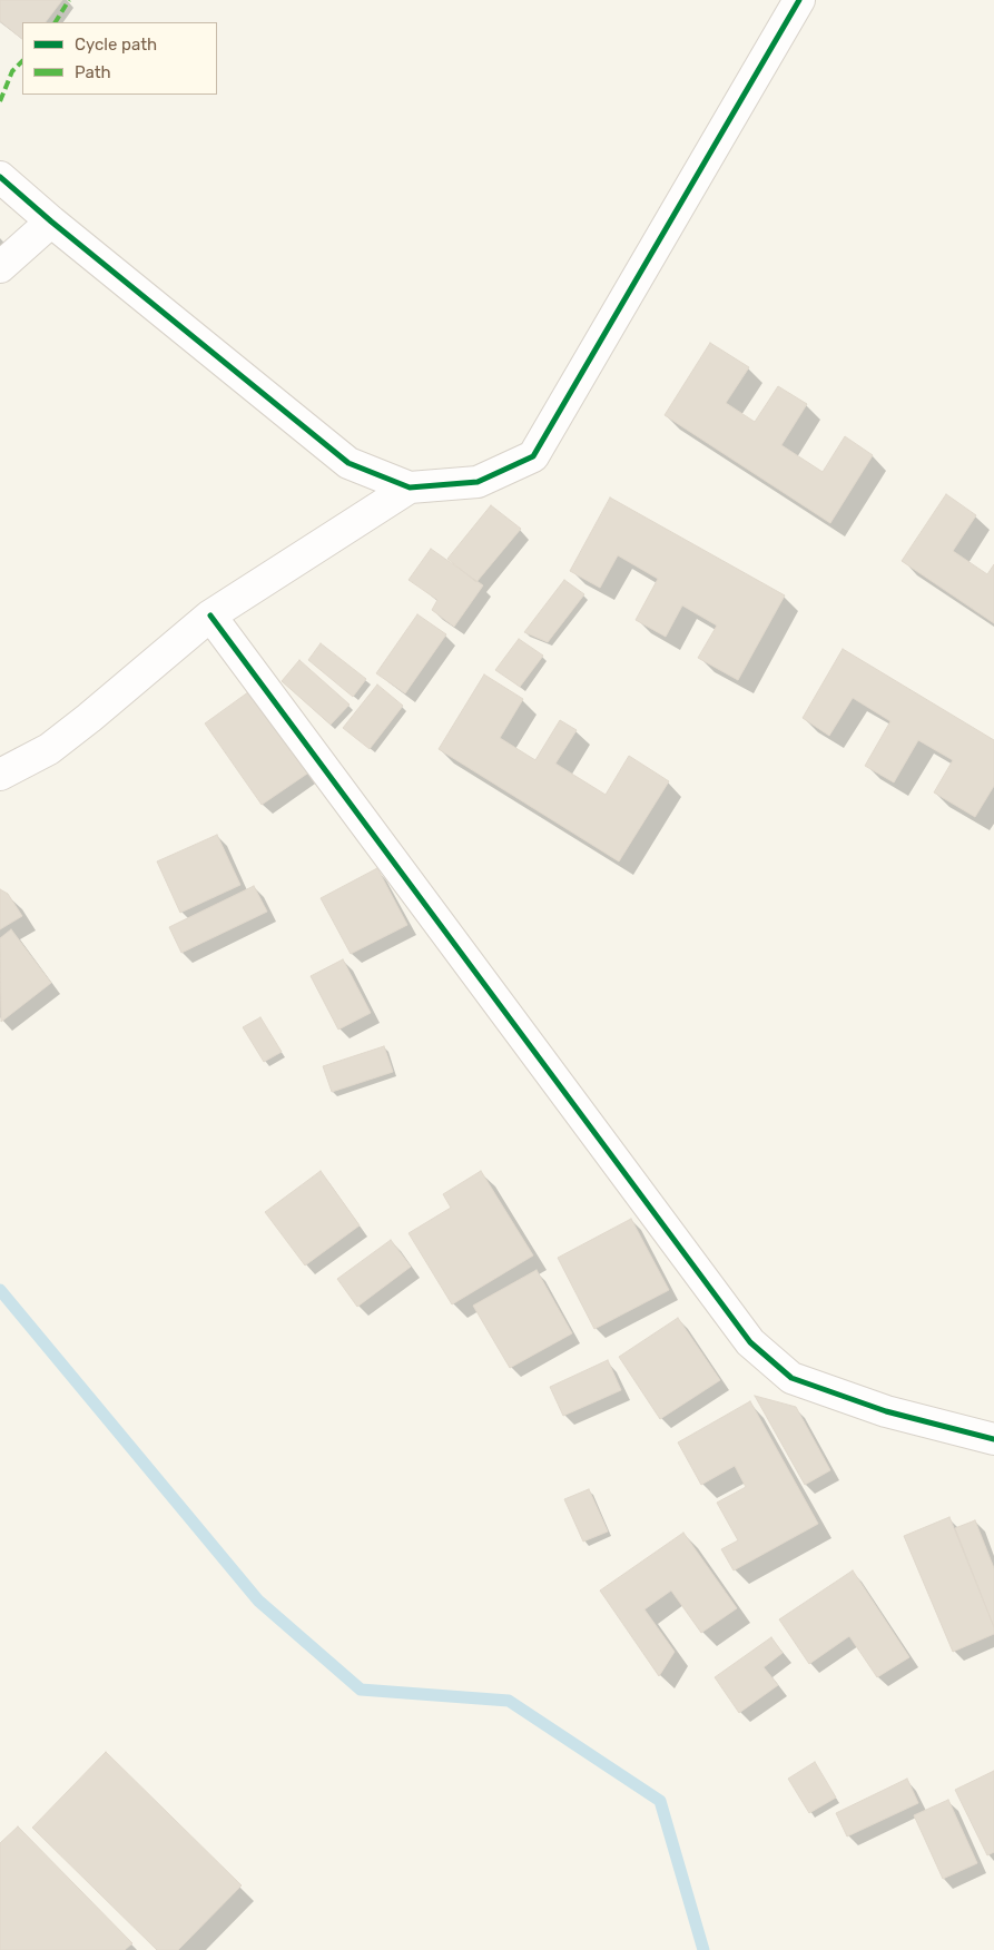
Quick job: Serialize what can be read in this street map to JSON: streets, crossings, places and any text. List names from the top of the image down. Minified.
{"legend":["Cycle path","Path"]}
